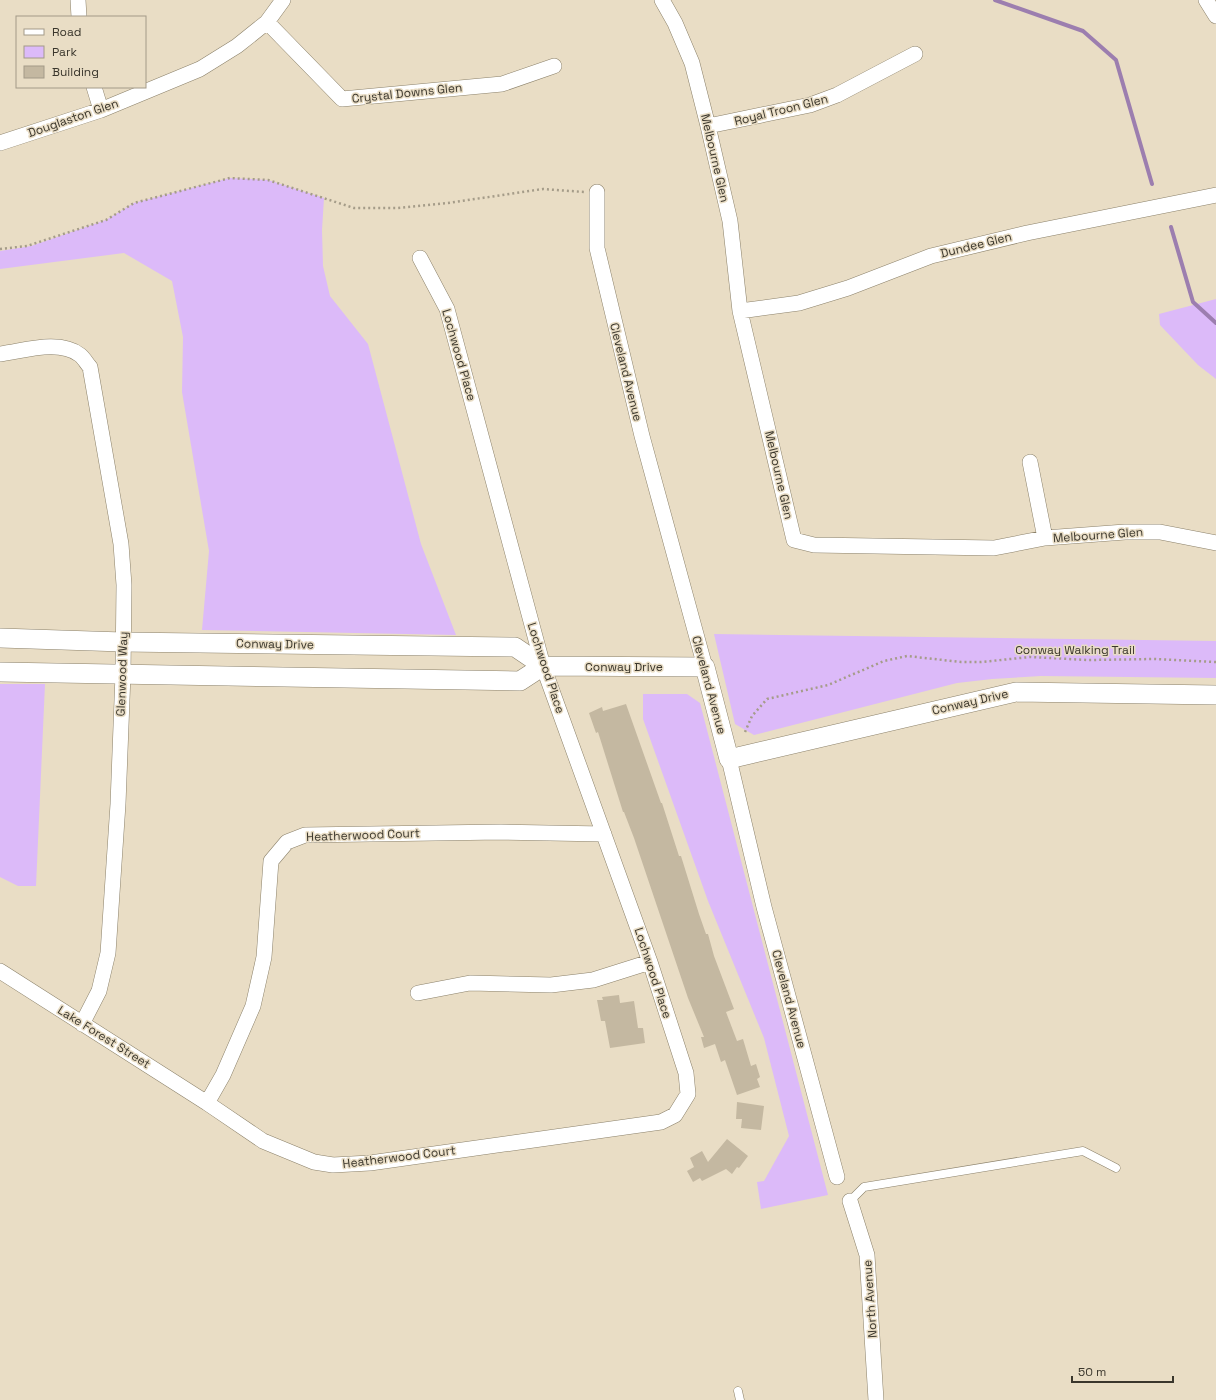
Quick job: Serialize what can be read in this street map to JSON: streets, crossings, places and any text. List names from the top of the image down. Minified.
{"streets":{"street":["Crystal Downs Glen","Royal Troon Glen","Douglaston Glen","Melbourne Glen","Dundee Glen","Lochwood Place","Cleveland Avenue","Conway Drive","Glenwood Way","Heatherwood Court","Lake Forest Street","North Avenue"],"path":["Conway Walking Trail"]},"crossings":[["Crystal Downs Glen","Douglaston Glen"],["Royal Troon Glen","Melbourne Glen"],["Melbourne Glen","Dundee Glen"],["Lochwood Place","Conway Drive"],["Lochwood Place","Heatherwood Court"],["Cleveland Avenue","Conway Drive"],["Conway Drive","Glenwood Way"],["Glenwood Way","Lake Forest Street"],["Heatherwood Court","Lake Forest Street"]],"legend":["Road","Park","Building"],"scale_bar":"50 m"}
